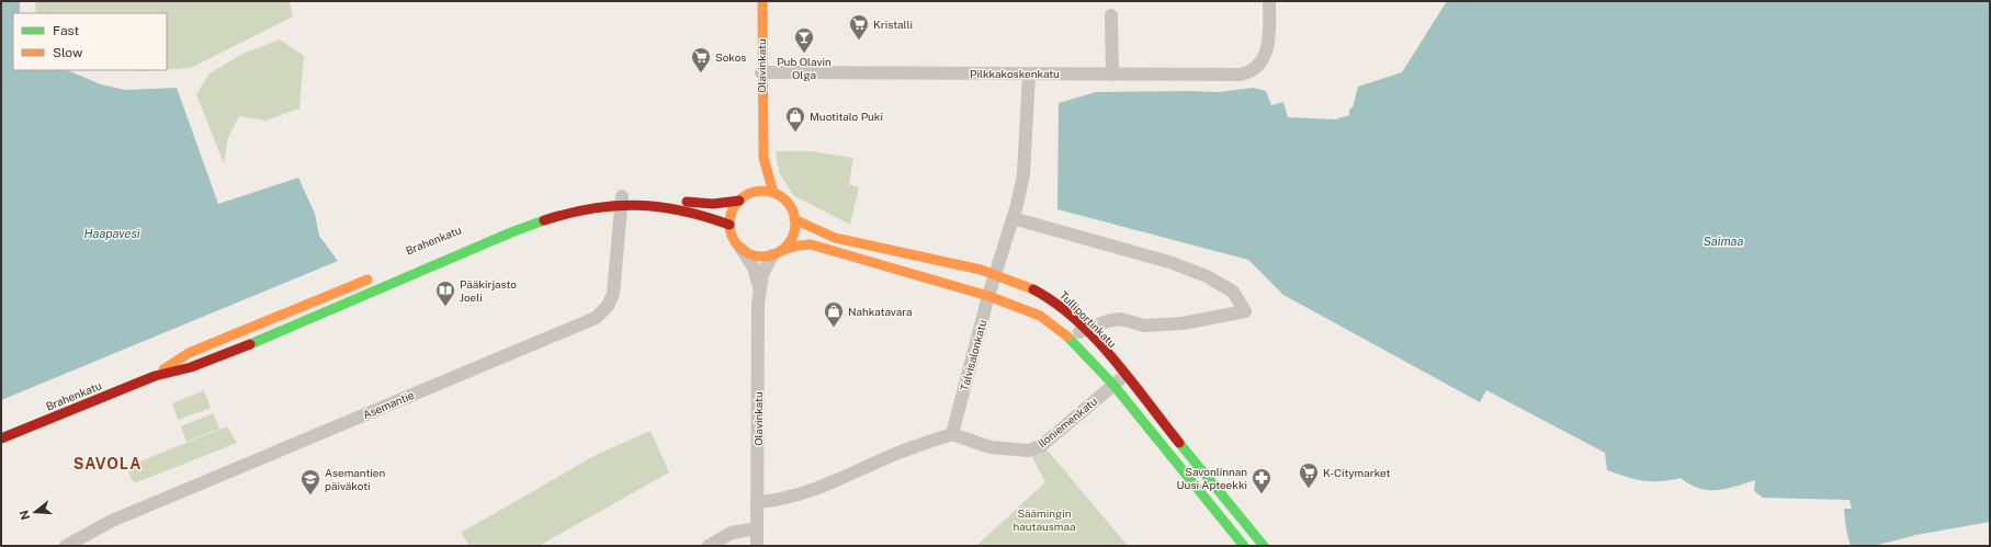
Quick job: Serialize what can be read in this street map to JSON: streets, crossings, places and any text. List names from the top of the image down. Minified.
{"streets":{"main road":["Olavinkatu","Brahenkatu","Tulliportinkatu"],"street":["Pilkkakoskenkatu","Talvisalonkatu","Asemantie","Iloniemenkatu"]},"crossings":[["Olavinkatu","Pilkkakoskenkatu"],["Olavinkatu","Brahenkatu"],["Olavinkatu","Tulliportinkatu"],["Pilkkakoskenkatu","Talvisalonkatu"],["Brahenkatu","Tulliportinkatu"],["Brahenkatu","Asemantie"],["Tulliportinkatu","Talvisalonkatu"],["Tulliportinkatu","Iloniemenkatu"],["Talvisalonkatu","Iloniemenkatu"]],"districts":["SAVOLA"],"water":["Haapavesi","Saimaa"],"parks":["Säämingin hautausmaa"],"places":{"supermarket":["Kristalli","Sokos","K-Citymarket"],"bar":["Pub Olavin Olga"],"shop":["Muotitalo Puki","Nahkatavara"],"library":["Pääkirjasto Joeli"],"pharmacy":["Savonlinnan Uusi Apteekki"],"school or university":["Asemantien päiväkoti"]},"legend":["Fast","Slow"],"north":"left"}
